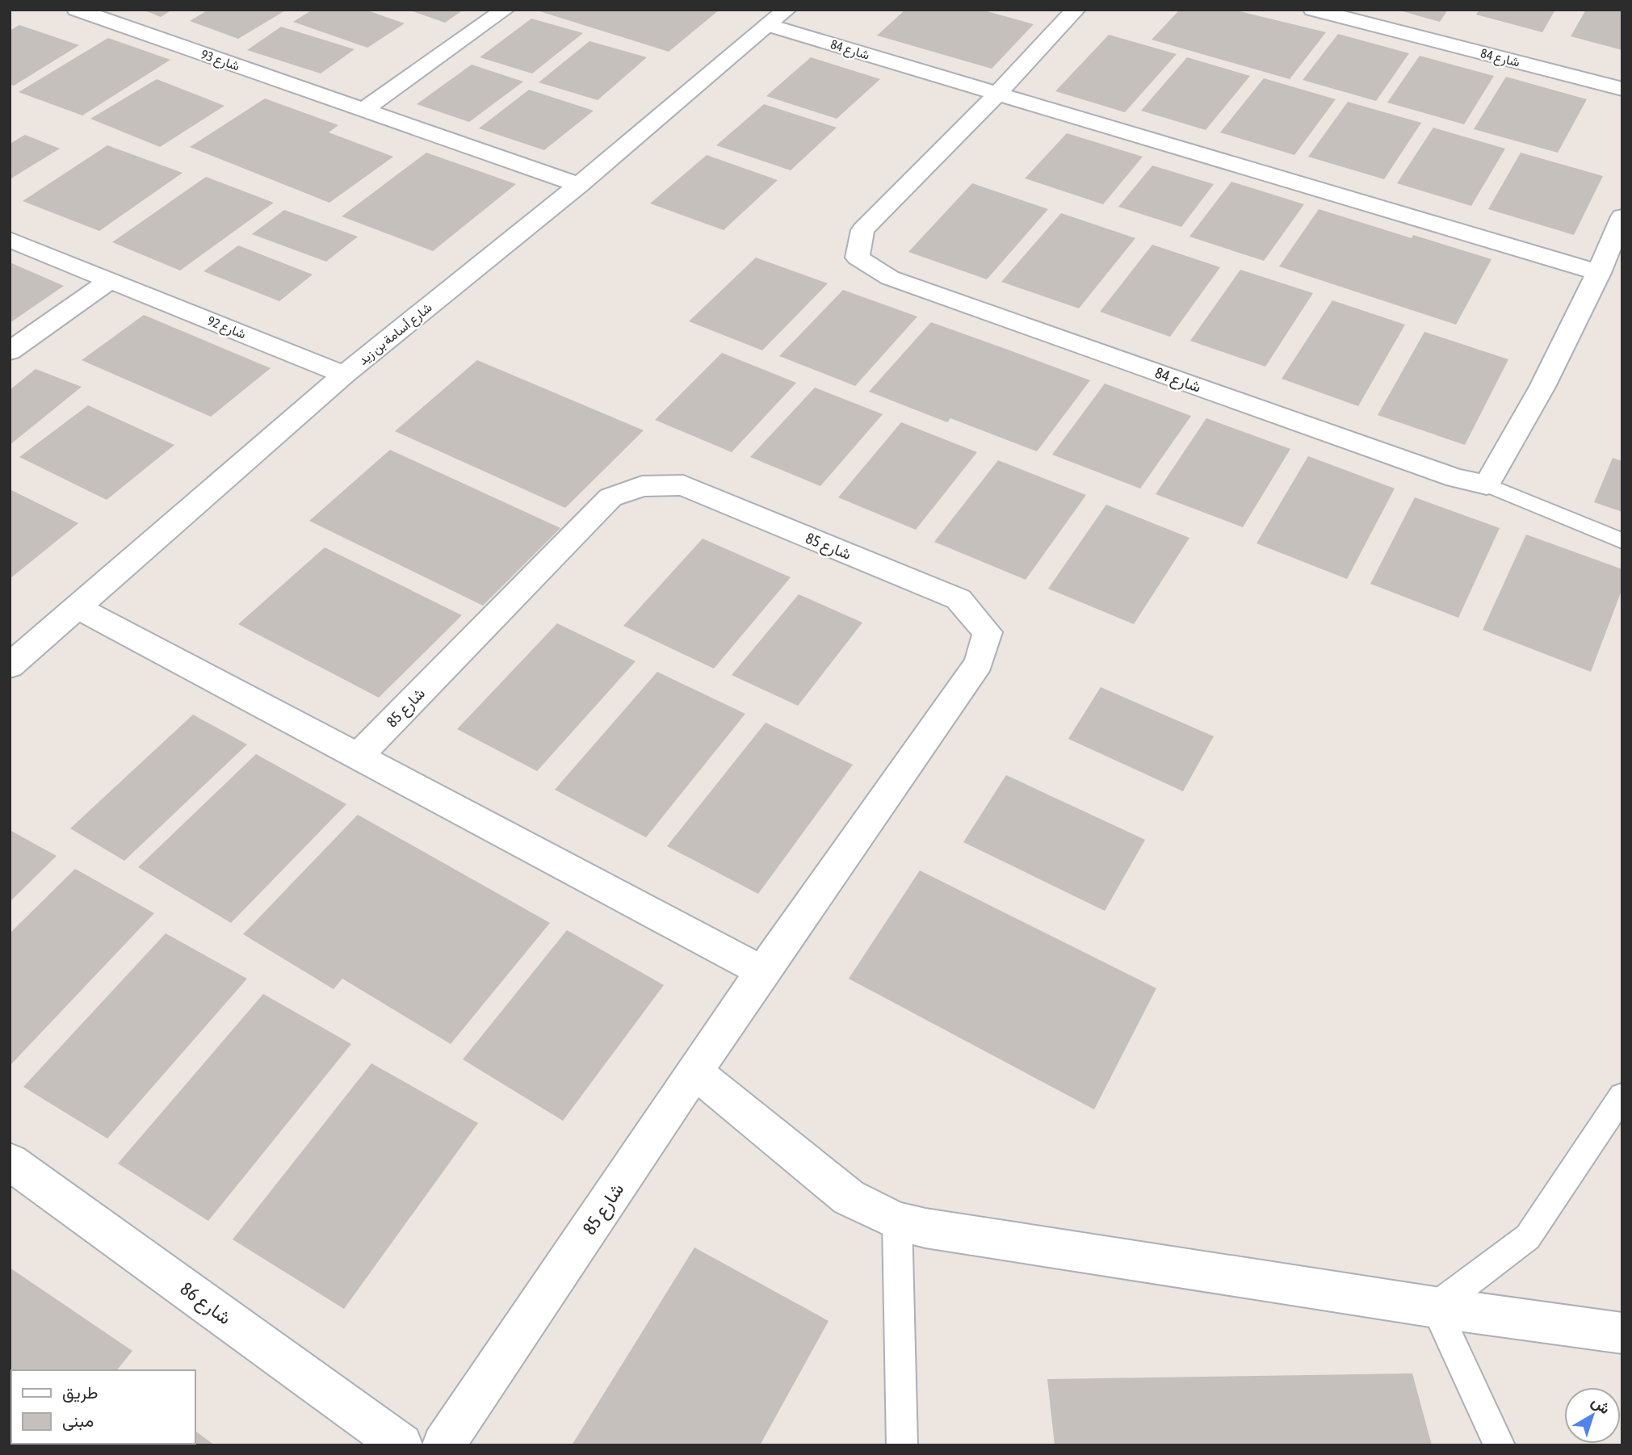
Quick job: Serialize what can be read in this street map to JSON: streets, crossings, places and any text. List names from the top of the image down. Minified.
{"streets":{"street":["شارع 84","شارع 93","شارع 92","شارع أسامة بن زيد","شارع 85","شارع 86"]},"crossings":[["شارع 84","شارع أسامة بن زيد"],["شارع 93","شارع أسامة بن زيد"],["شارع 92","شارع أسامة بن زيد"]],"legend":["طريق","مبنى"],"north":"top right"}
